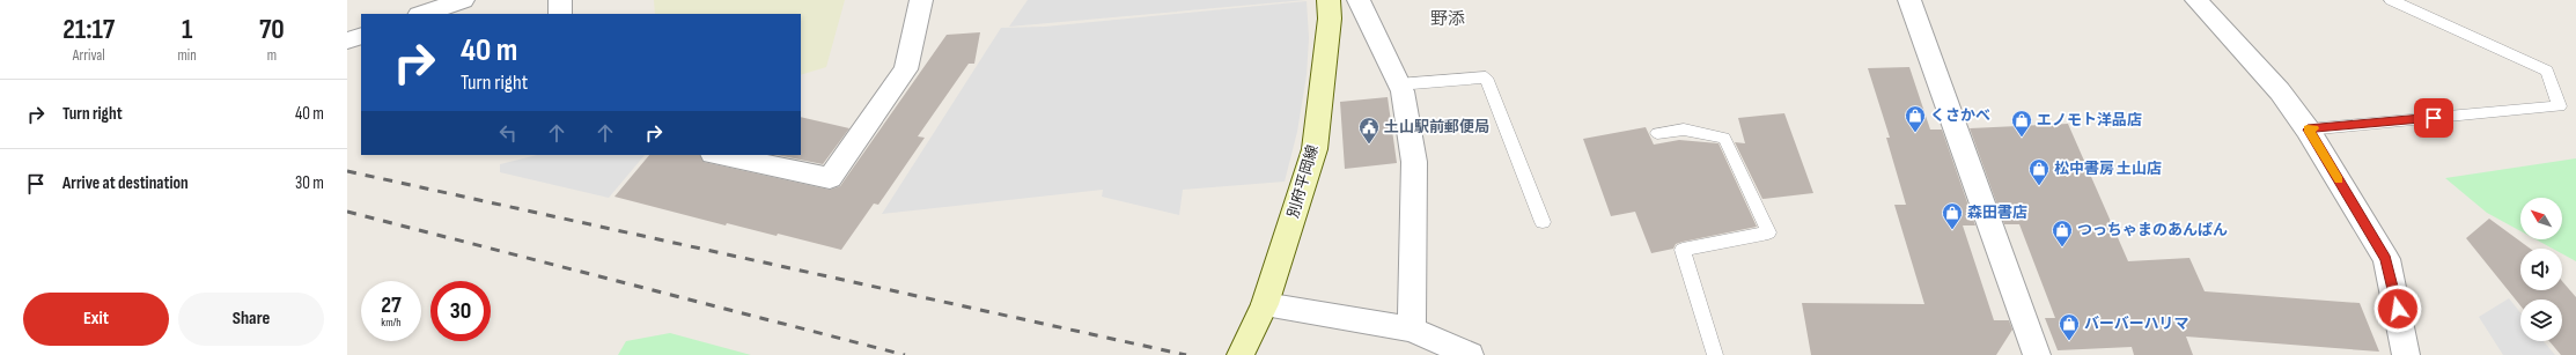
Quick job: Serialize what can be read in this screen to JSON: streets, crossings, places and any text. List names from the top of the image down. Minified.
{"streets":{"main road":["別府平岡線"]},"districts":["野添"],"places":{"shop":["くさかべ","エノモト洋品店","松中書房 土山店","森田書店","つっちゃまのあんぱん","バーバーハリマ"],"public building":["土山駅前郵便局"]},"north":"top left","page":{"eta":["21:17","Arrival","1","min","70","m"],"turn":["40 m","Turn right"],"list":[{"name":"Turn right","value":"40 m"},{"name":"Arrive at destination","value":"30 m"}],"speed":"27 km/h","limit":"30","buttons":["Exit","Share"]}}
